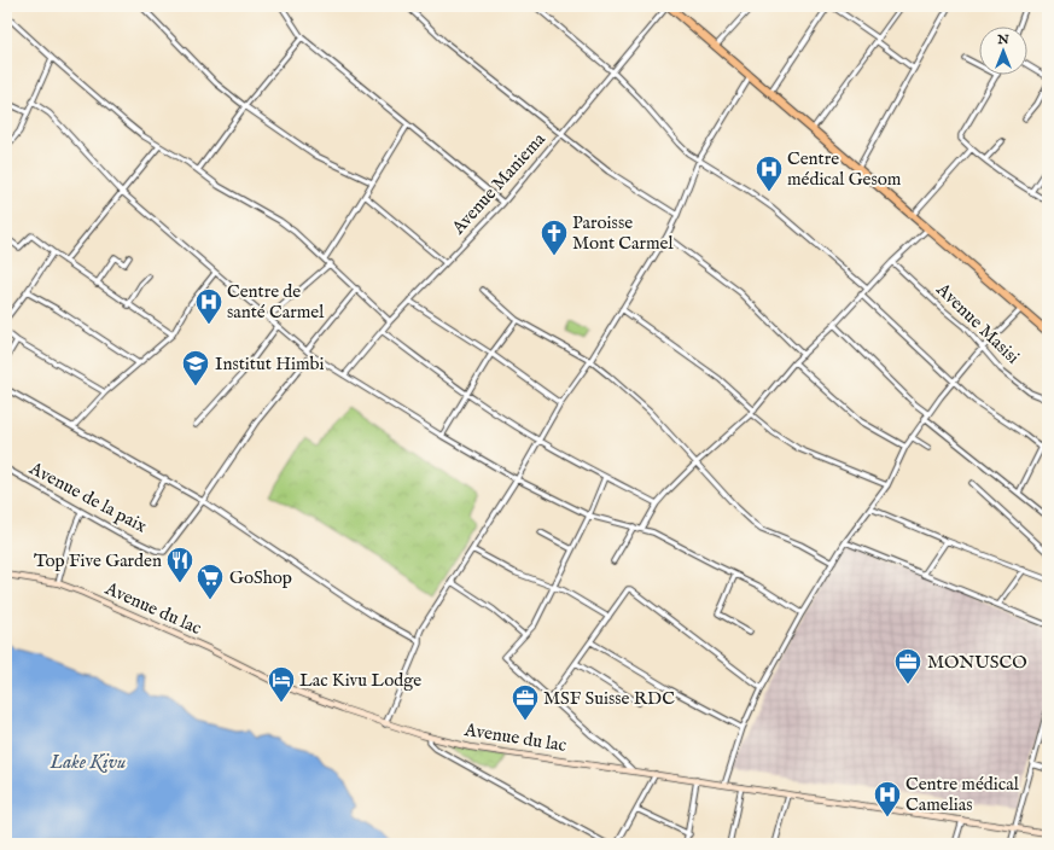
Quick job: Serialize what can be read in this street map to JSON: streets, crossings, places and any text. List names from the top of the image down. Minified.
{"streets":{"main road":["Avenue du lac"],"street":["Avenue Maniema","Avenue Masisi","Avenue de la paix"]},"water":["Lake Kivu"],"places":{"hospital":["Centre médical Gesom","Centre de santé Carmel","Centre médical Camelias"],"church":["Paroisse Mont Carmel"],"school or university":["Institut Himbi"],"restaurant":["Top Five Garden"],"supermarket":["GoShop"],"office":["MONUSCO","MSF Suisse RDC"],"hotel":["Lac Kivu Lodge"]},"north":"top"}
